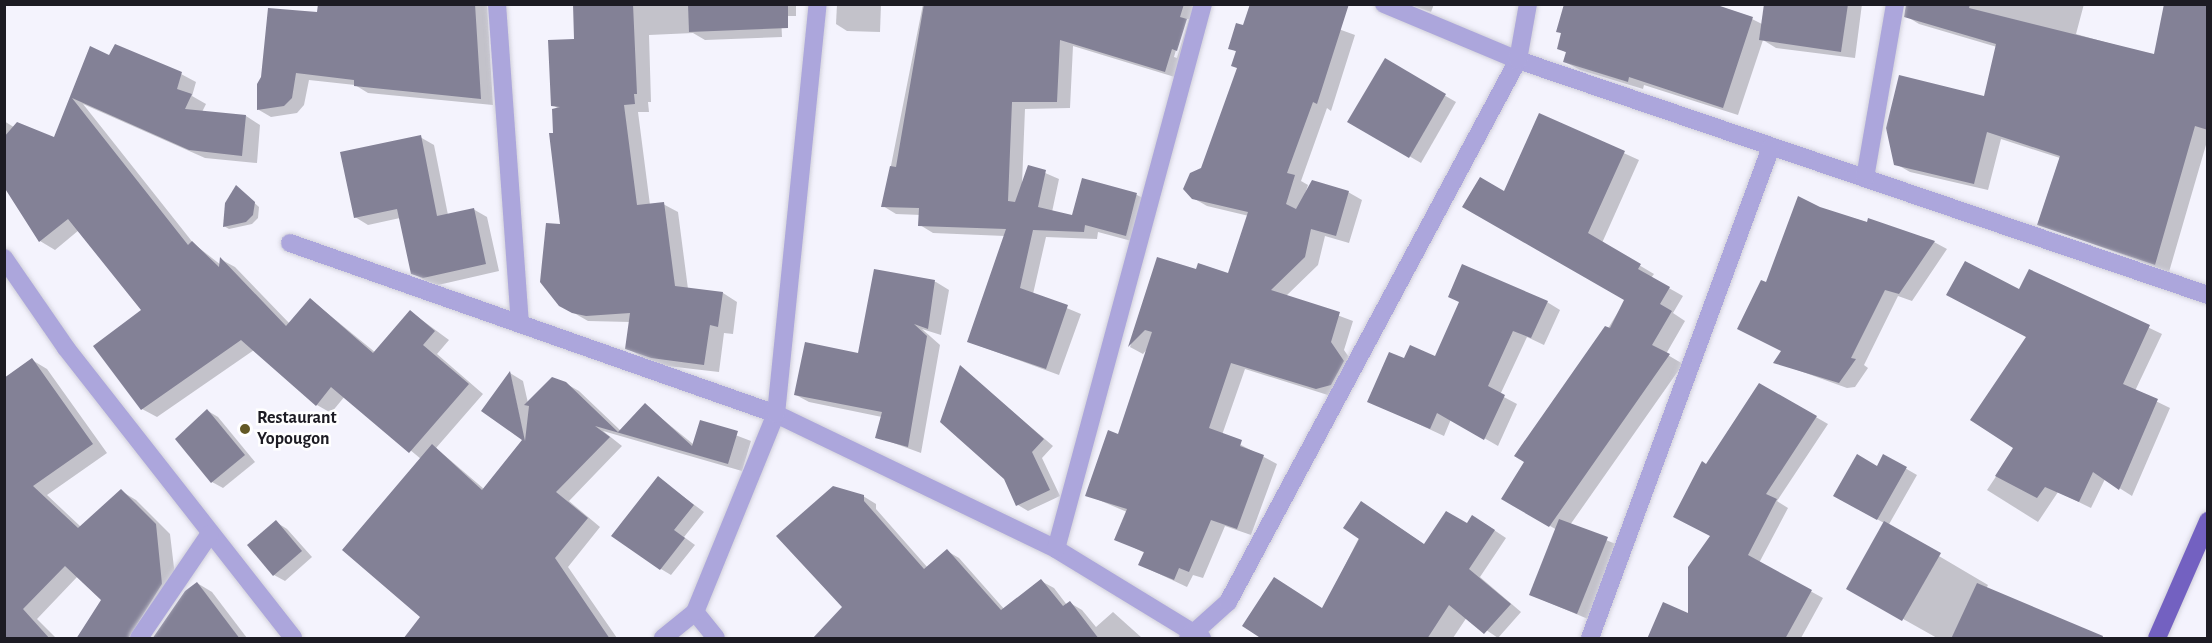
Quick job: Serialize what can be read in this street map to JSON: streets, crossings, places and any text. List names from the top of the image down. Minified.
{"places":["Restaurant Yopougon"]}
